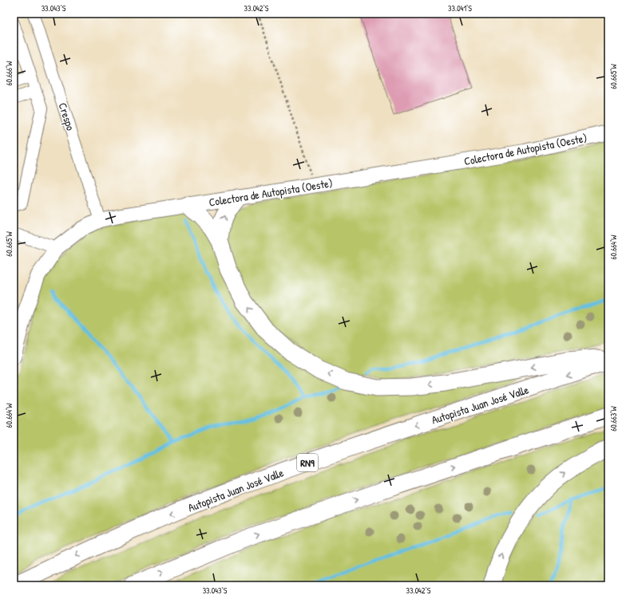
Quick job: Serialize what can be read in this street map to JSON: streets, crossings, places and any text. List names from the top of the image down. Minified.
{"streets":{"highway":["Autopista Juan José Valle","RN9"],"main road":["Colectora de Autopista (Oeste)"],"street":["Crespo"]},"crossings":[["Crespo","Colectora de Autopista (Oeste)"]],"coordinates":["33.043°S","33.042°S","33.041°S","60.666°W","60.665°W","60.664°W","60.663°W"]}
